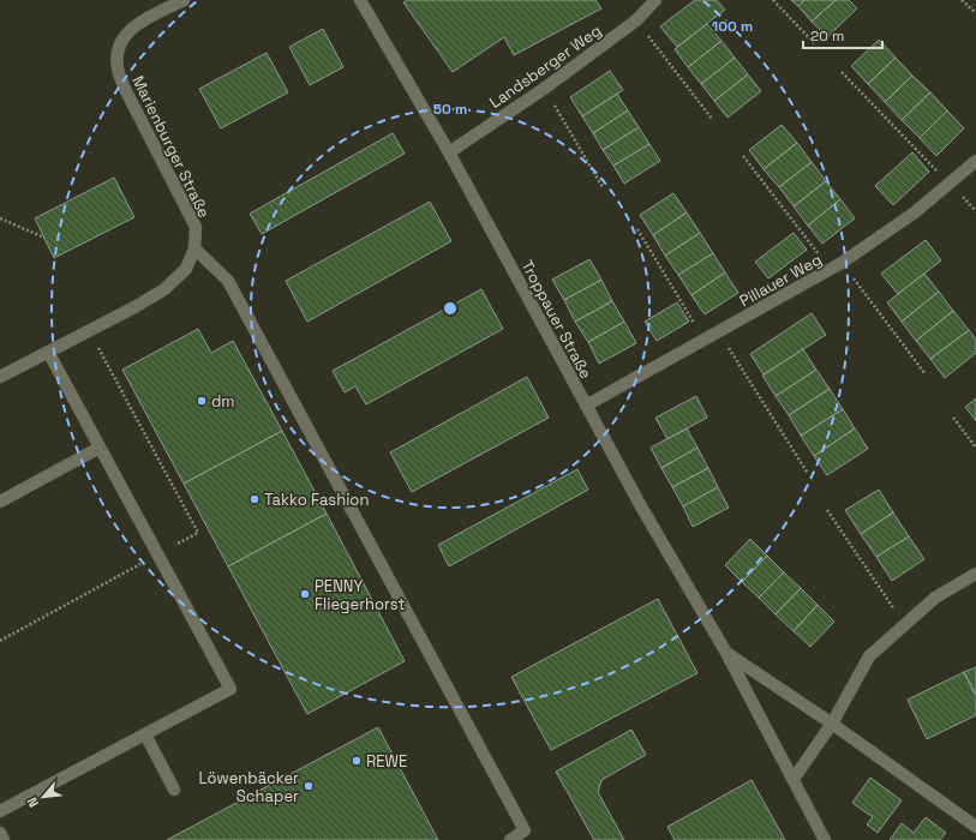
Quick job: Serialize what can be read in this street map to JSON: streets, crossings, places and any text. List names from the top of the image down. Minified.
{"streets":{"street":["Landsberger Weg","Marienburger Straße","Pillauer Weg","Troppauer Straße"]},"crossings":[["Landsberger Weg","Troppauer Straße"],["Pillauer Weg","Troppauer Straße"]],"places":["dm","Takko Fashion","PENNY Fliegerhorst","REWE","Löwenbäcker Schaper"],"scale_bar":"20 m","north":"bottom left","rings":["100 m","50 m"]}
